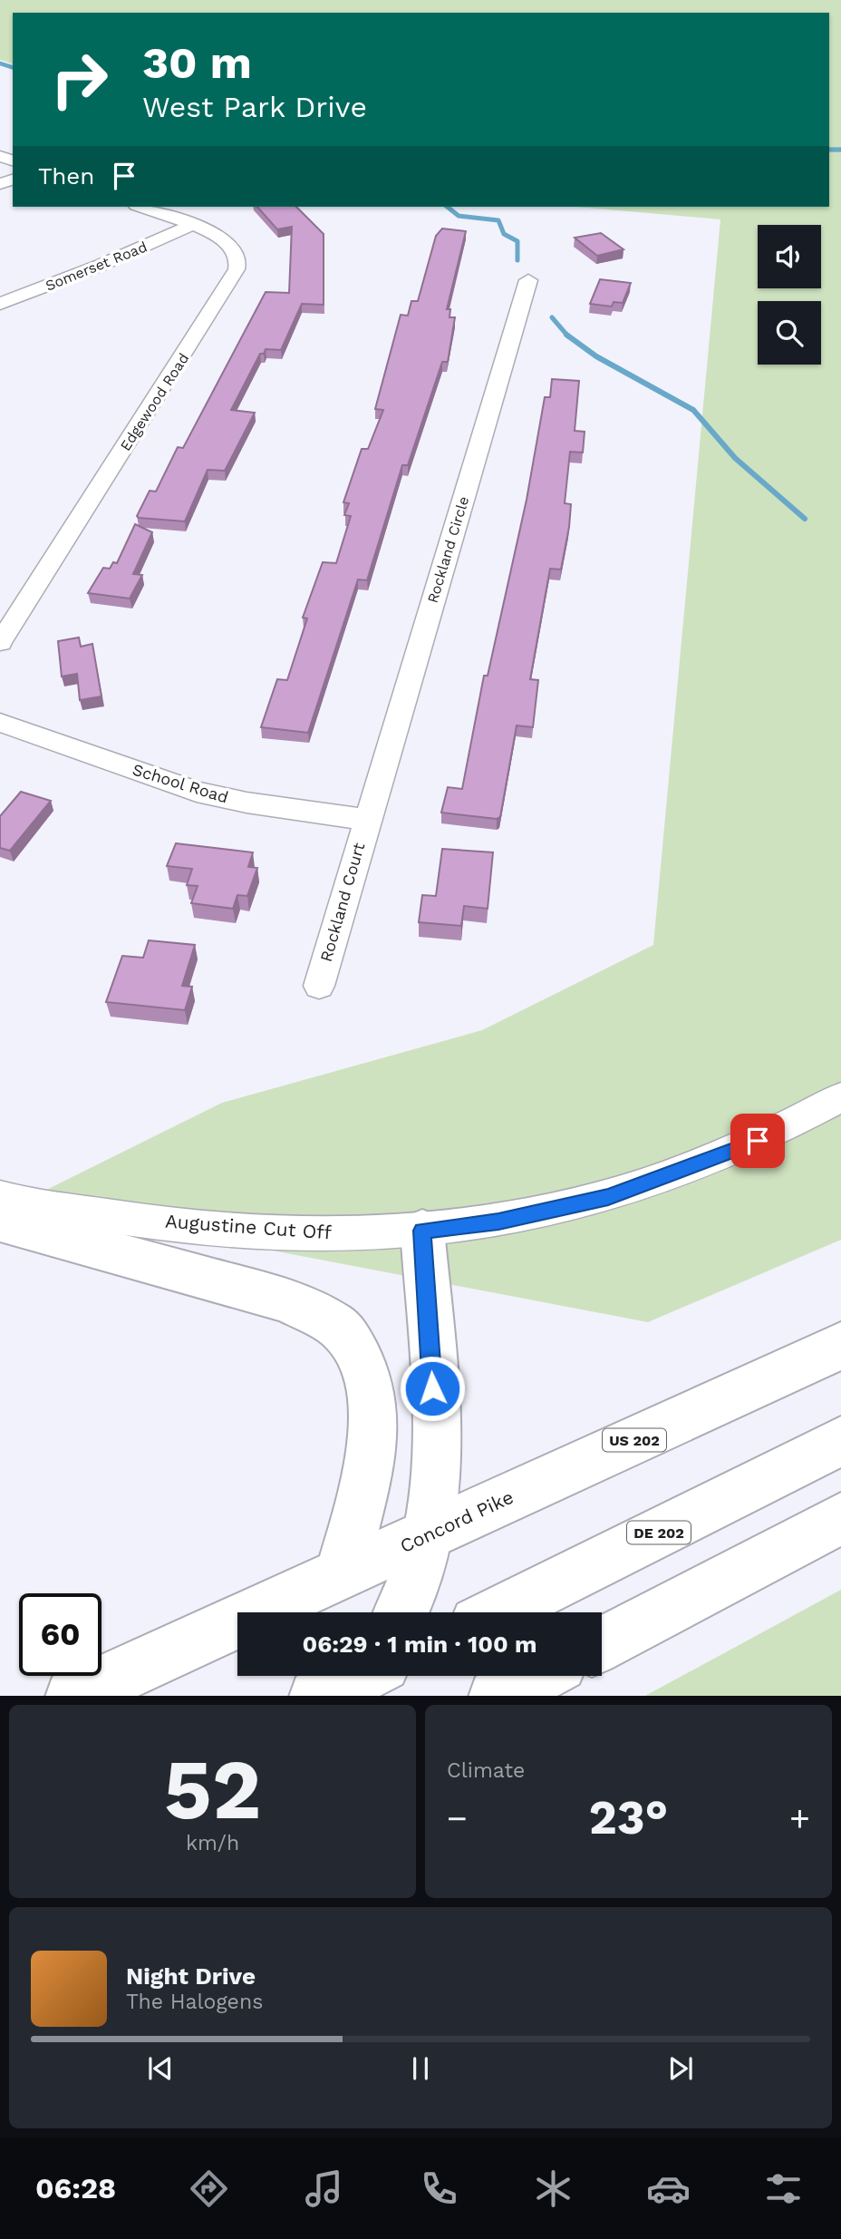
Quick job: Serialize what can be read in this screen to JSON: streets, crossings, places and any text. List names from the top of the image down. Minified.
{"streets":{"main road":["US 202","Concord Pike","DE 202"],"street":["Somerset Road","Edgewood Road","Rockland Circle","School Road","Rockland Court","Augustine Cut Off"]},"crossings":[["Somerset Road","Edgewood Road"],["Rockland Circle","School Road"],["Rockland Circle","Rockland Court"],["School Road","Rockland Court"]],"page":{"turn":["30 m","West Park Drive"],"then":"Then","limit":"60","trip":"06:29 · 1 min · 100 m","tile":[["52","km/h"],"Climate"],"heat":["−","23°","+"],"song":["Night Drive","The Halogens"],"tabs":"06:28"}}
